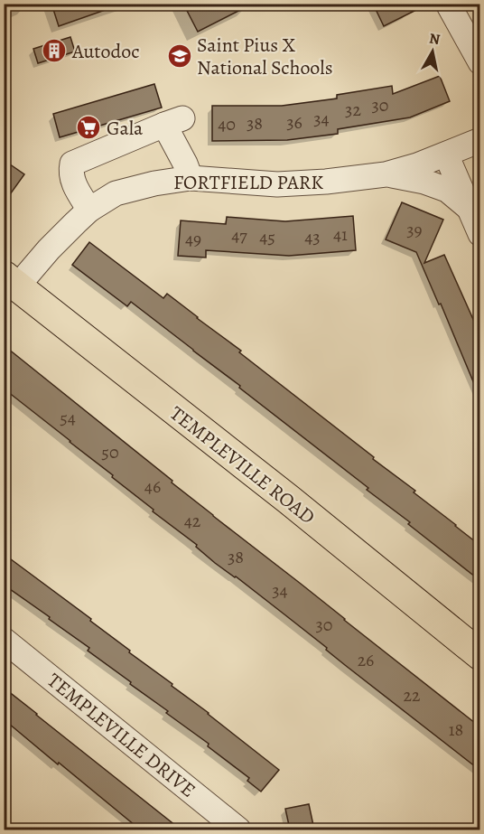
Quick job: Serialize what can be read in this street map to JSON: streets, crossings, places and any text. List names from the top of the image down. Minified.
{"streets":{"main road":["TEMPLEVILLE ROAD"],"street":["FORTFIELD PARK","TEMPLEVILLE DRIVE"]},"crossings":[["FORTFIELD PARK","TEMPLEVILLE ROAD"]],"places":{"building":["Autodoc"],"school or university":["Saint Pius X National Schools"],"supermarket":["Gala"]},"house_numbers":["30","32","34","36","38","40","39","41","47","45","43","49","54","50","46","42","38","34","30","26","22","18"],"north":"top"}
